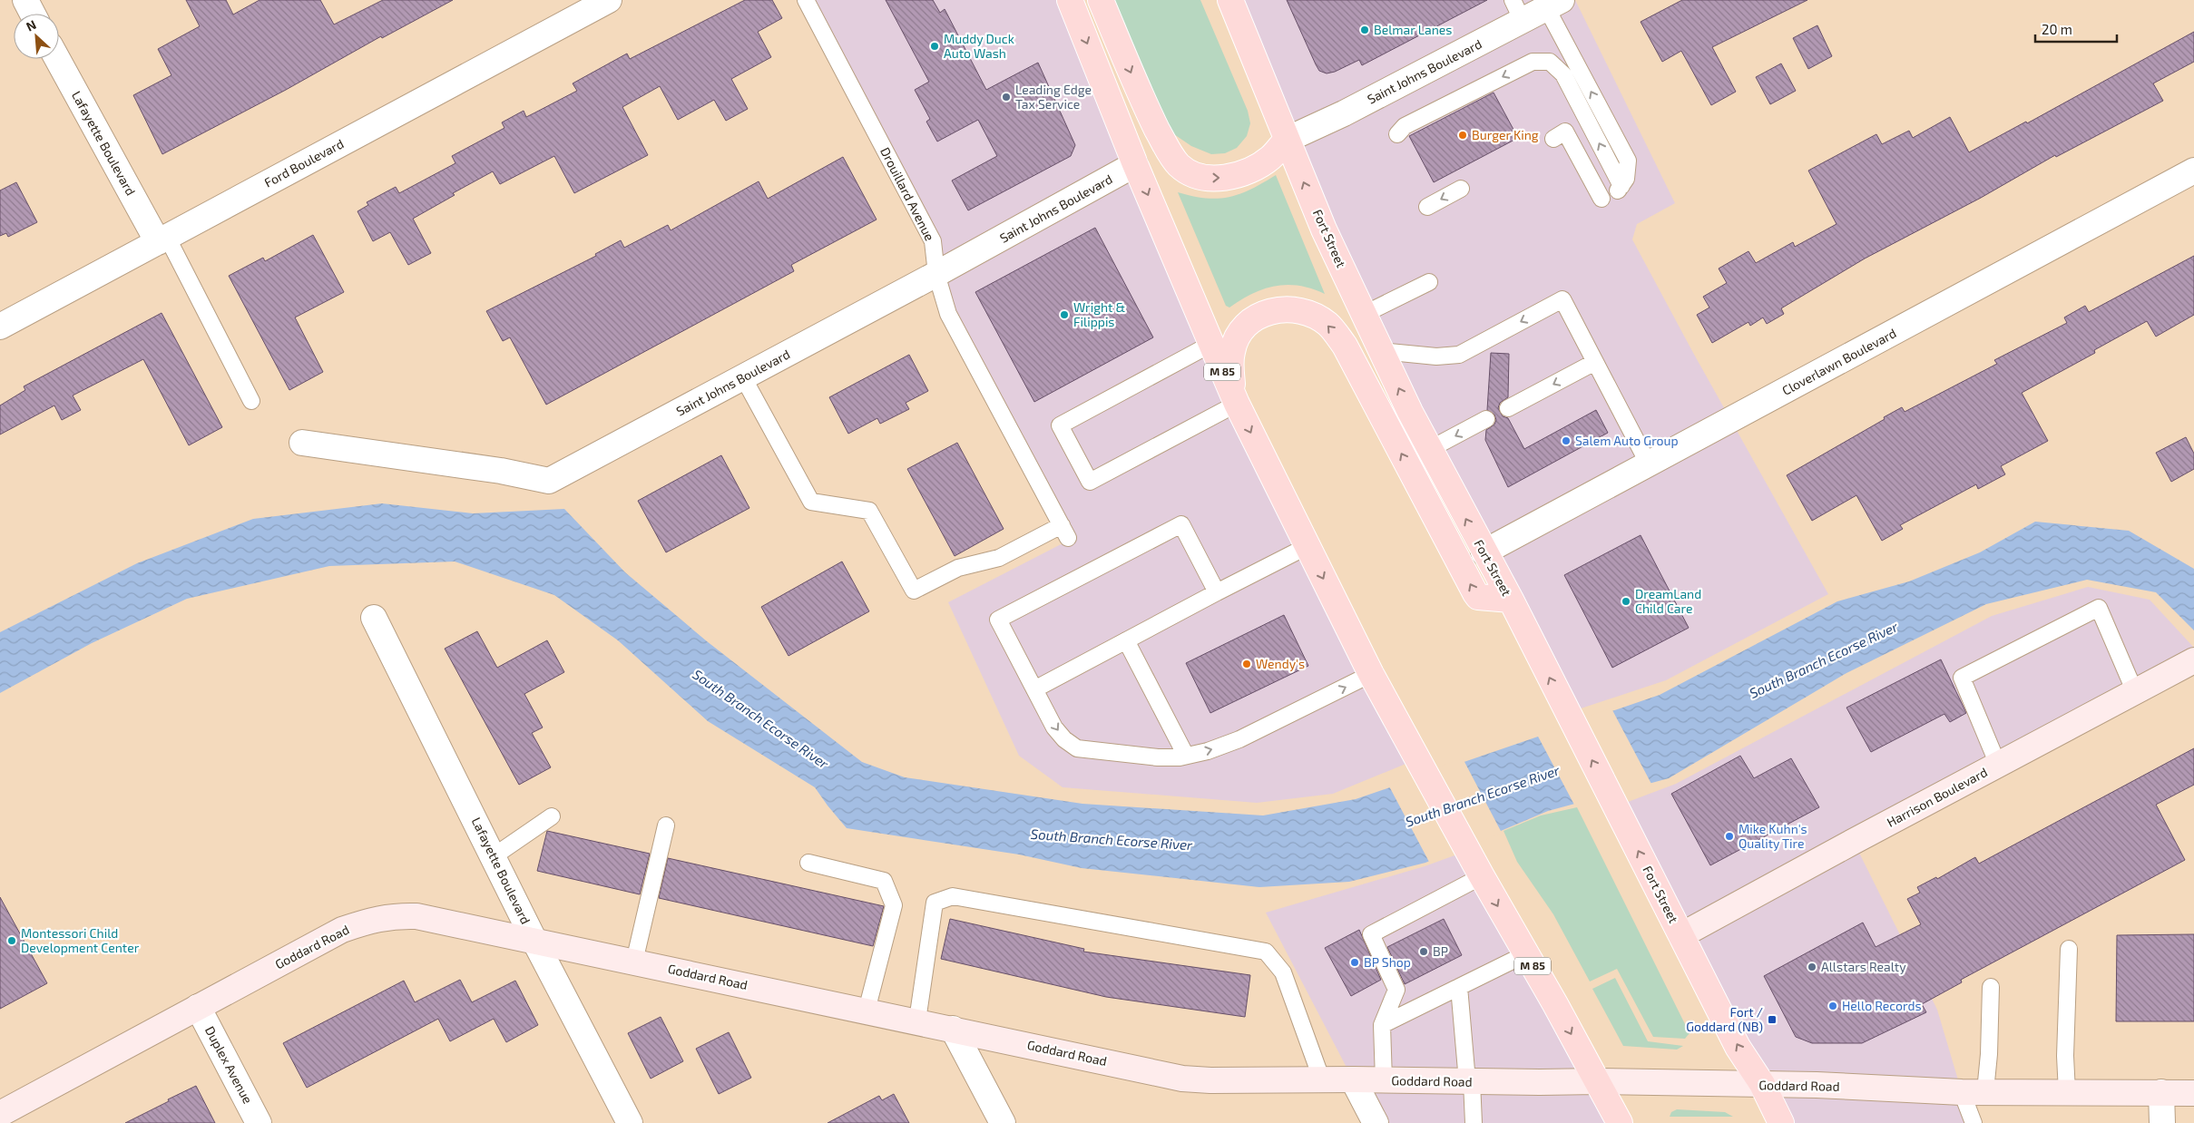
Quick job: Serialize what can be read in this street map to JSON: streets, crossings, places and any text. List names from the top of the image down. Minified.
{"streets":{"main road":["Fort Street","M 85"],"street":["Saint Johns Boulevard","Lafayette Boulevard","Ford Boulevard","Cloverlawn Boulevard","Harrison Boulevard","Goddard Road","Duplex Avenue"],"lane":["Drouillard Avenue"]},"crossings":[["Saint Johns Boulevard","Drouillard Avenue"],["Saint Johns Boulevard","Fort Street"],["Saint Johns Boulevard","M 85"],["Lafayette Boulevard","Ford Boulevard"],["Lafayette Boulevard","Goddard Road"],["Fort Street","Cloverlawn Boulevard"],["Fort Street","Harrison Boulevard"],["Fort Street","Goddard Road"],["M 85","Goddard Road"],["Goddard Road","Duplex Avenue"]],"water":["South Branch Ecorse River"],"places":{"other":["Belmar Lanes","Muddy Duck Auto Wash","Leading Edge Tax Service","Burger King","Wright & Filippis","Salem Auto Group","DreamLand Child Care","Wendy's","Mike Kuhn's Quality Tire","Montessori Child Development Center","BP","BP Shop","Allstars Realty","Hello Records"],"transit":["Fort / Goddard (NB)"]},"scale_bar":"20 m","north":"top left"}
